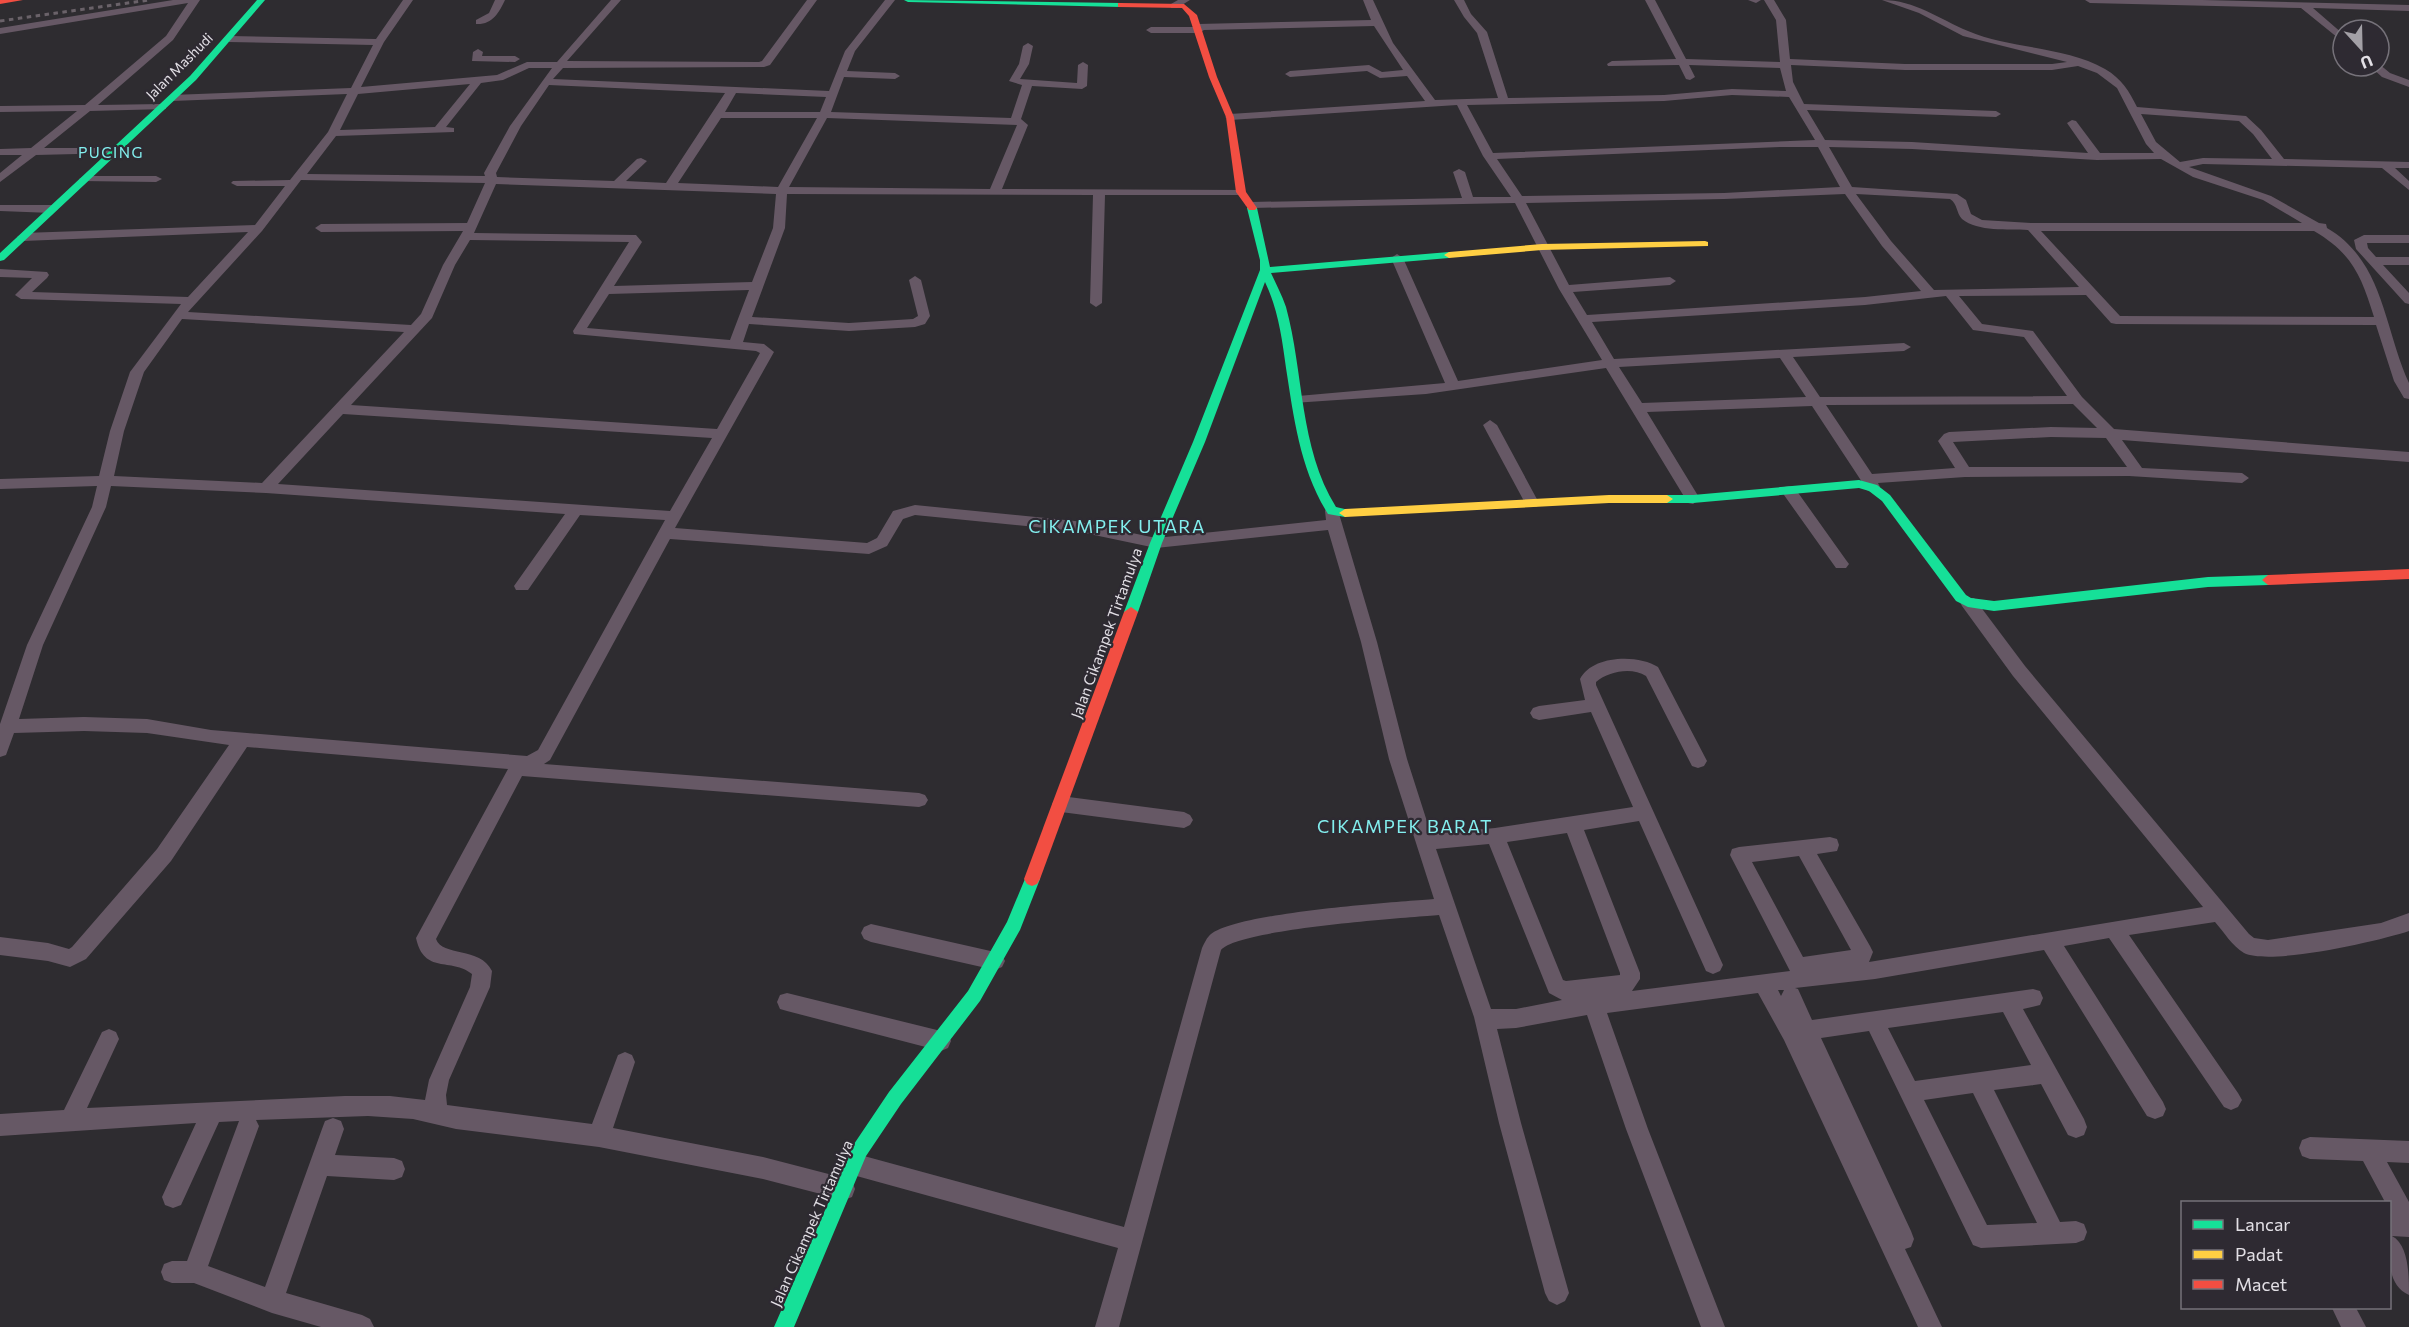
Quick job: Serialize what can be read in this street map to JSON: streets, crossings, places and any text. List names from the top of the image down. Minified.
{"streets":{"main road":["Jalan Mashudi","Jalan Cikampek Tirtamulya"]},"districts":["PUCING","CIKAMPEK UTARA","CIKAMPEK BARAT"],"legend":["Lancar","Padat","Macet"],"north":"bottom"}
